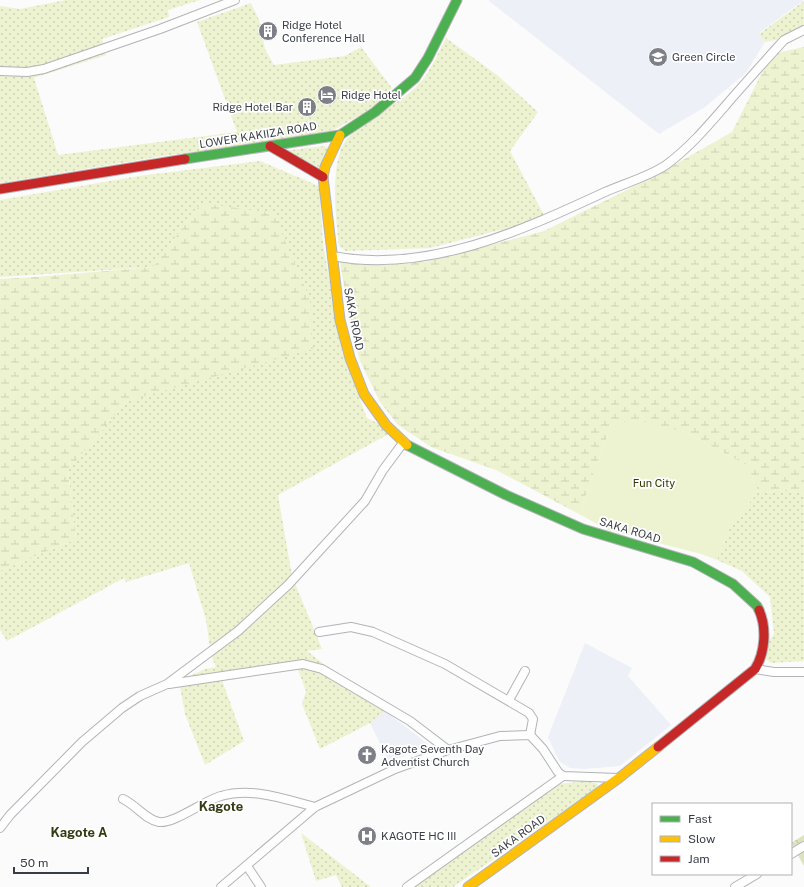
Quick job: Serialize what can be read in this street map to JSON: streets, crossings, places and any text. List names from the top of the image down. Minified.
{"streets":{"main road":["LOWER KAKIIZA ROAD","SAKA ROAD"]},"crossings":[["LOWER KAKIIZA ROAD","SAKA ROAD"]],"districts":["Kagote","Kagote A"],"parks":["Fun City"],"places":{"building":["Ridge Hotel Conference Hall","Ridge Hotel Bar"],"school or university":["Green Circle"],"hotel":["Ridge Hotel"],"church":["Kagote Seventh Day Adventist Church"],"hospital":["KAGOTE HC III"]},"legend":["Fast","Slow","Jam"],"scale_bar":"50 m"}
